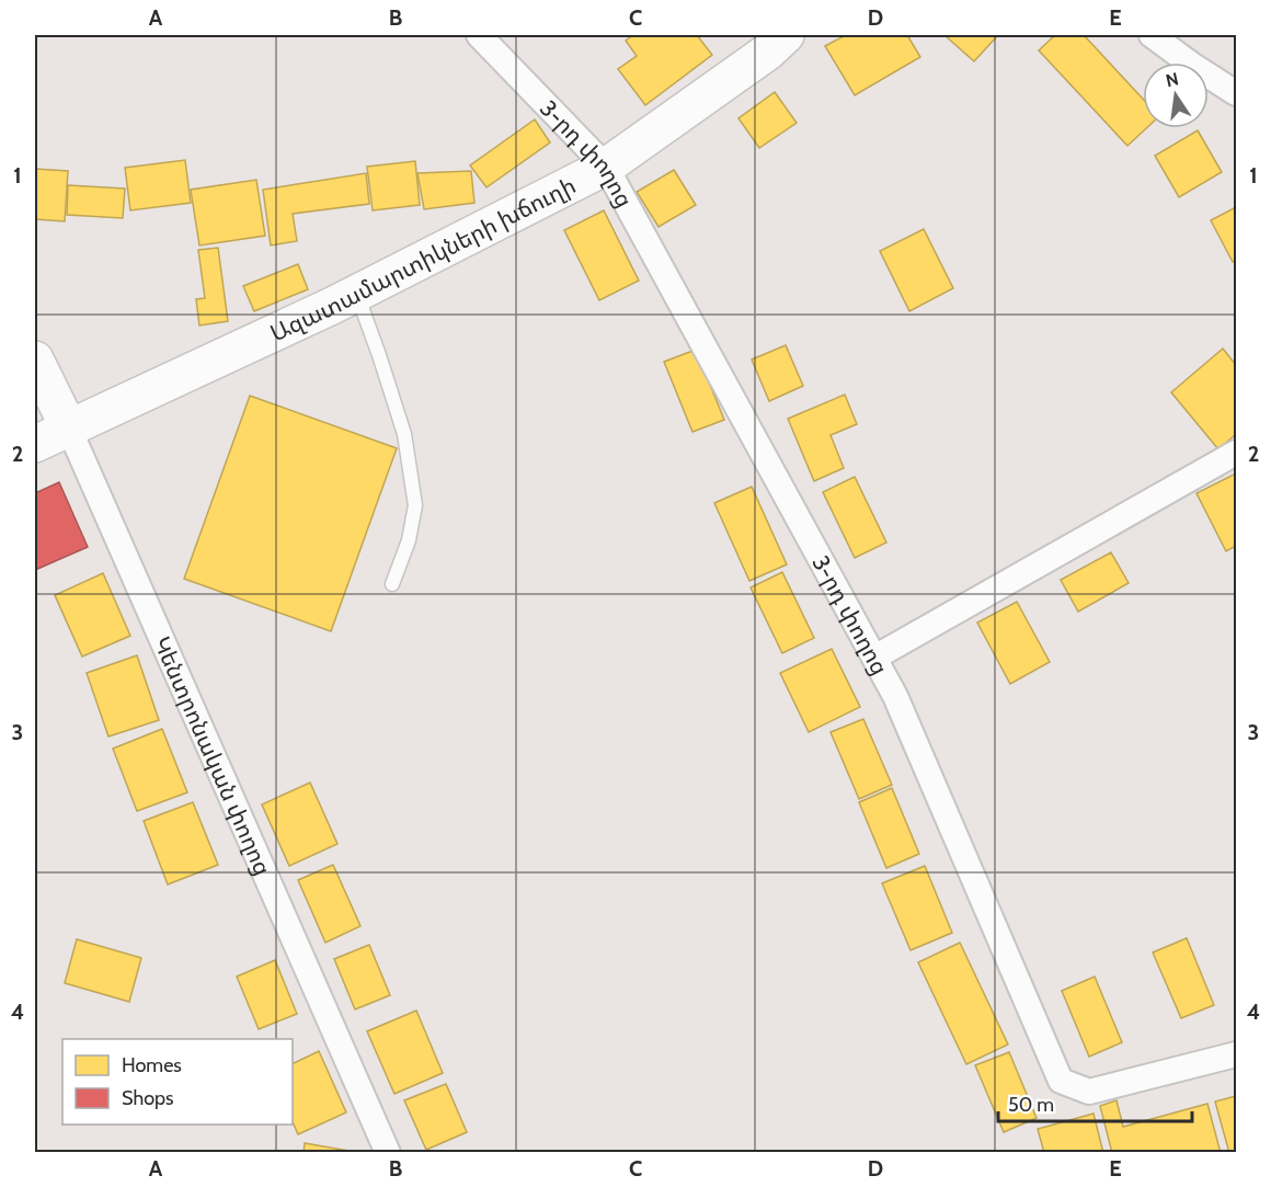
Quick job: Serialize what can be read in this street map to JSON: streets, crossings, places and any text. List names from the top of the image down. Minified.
{"streets":{"main road":["Ազատամարտիկների խճուղի","Կենտրոնական փողոց"],"street":["3-րդ փողոց"]},"crossings":[["3-րդ փողոց","Ազատամարտիկների խճուղի"],["Ազատամարտիկների խճուղի","Կենտրոնական փողոց"]],"legend":["Homes","Shops"],"scale_bar":"50 m","north":"top","grid":{"columns":["A","B","C","D","E"],"rows":["1","2","3","4"]}}
